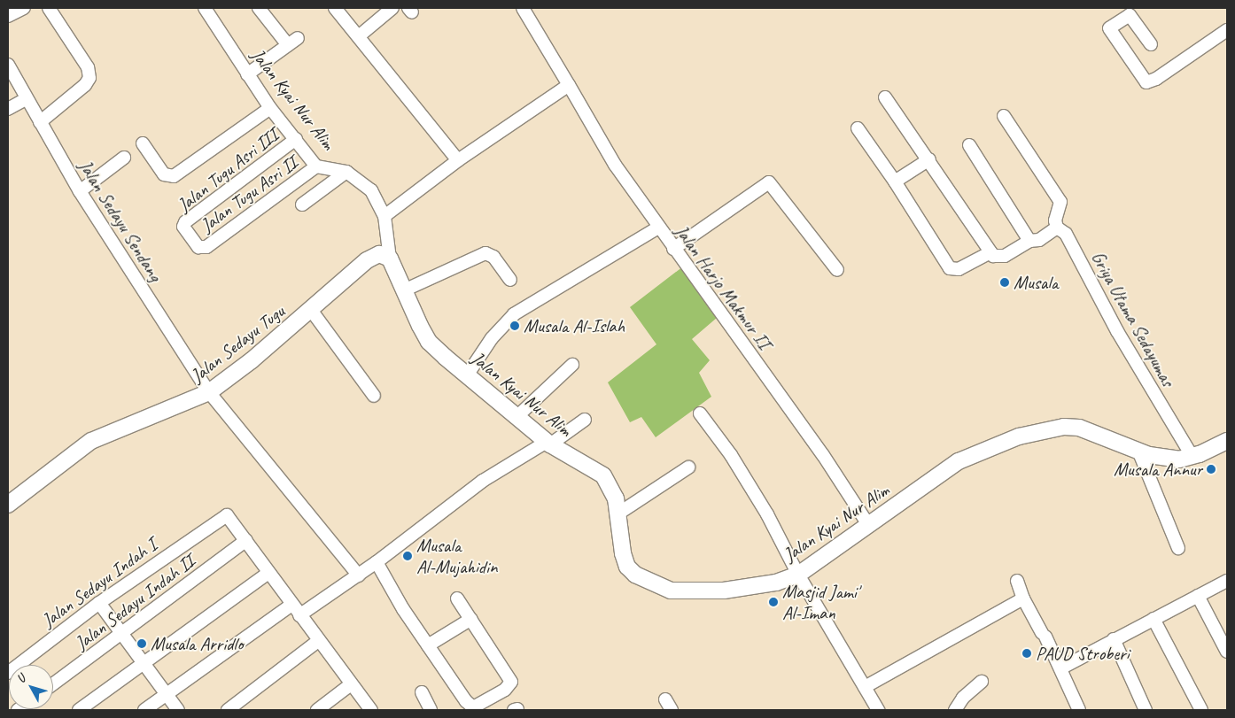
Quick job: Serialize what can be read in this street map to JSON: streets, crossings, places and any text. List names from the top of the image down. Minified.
{"streets":{"street":["Jalan Kyai Nur Alim","Jalan Tugu Asri III","Jalan Tugu Asri II","Jalan Sedayu Sendang","Jalan Harjo Makmur II","Griya Utama Sedayumas","Jalan Sedayu Tugu","Jalan Sedayu Indah I","Jalan Sedayu Indah II"]},"crossings":[["Jalan Kyai Nur Alim","Jalan Tugu Asri III"],["Jalan Kyai Nur Alim","Jalan Tugu Asri II"],["Jalan Kyai Nur Alim","Jalan Harjo Makmur II"],["Jalan Kyai Nur Alim","Griya Utama Sedayumas"],["Jalan Kyai Nur Alim","Jalan Sedayu Tugu"],["Jalan Tugu Asri III","Jalan Tugu Asri II"],["Jalan Sedayu Sendang","Jalan Sedayu Tugu"],["Jalan Sedayu Indah I","Jalan Sedayu Indah II"]],"places":["Musala","Musala Al-Islah","Musala Annur","Musala Al-Mujahidin","Masjid Jami' Al-Iman","Musala Arridlo","PAUD Stroberi"],"north":"top left"}
